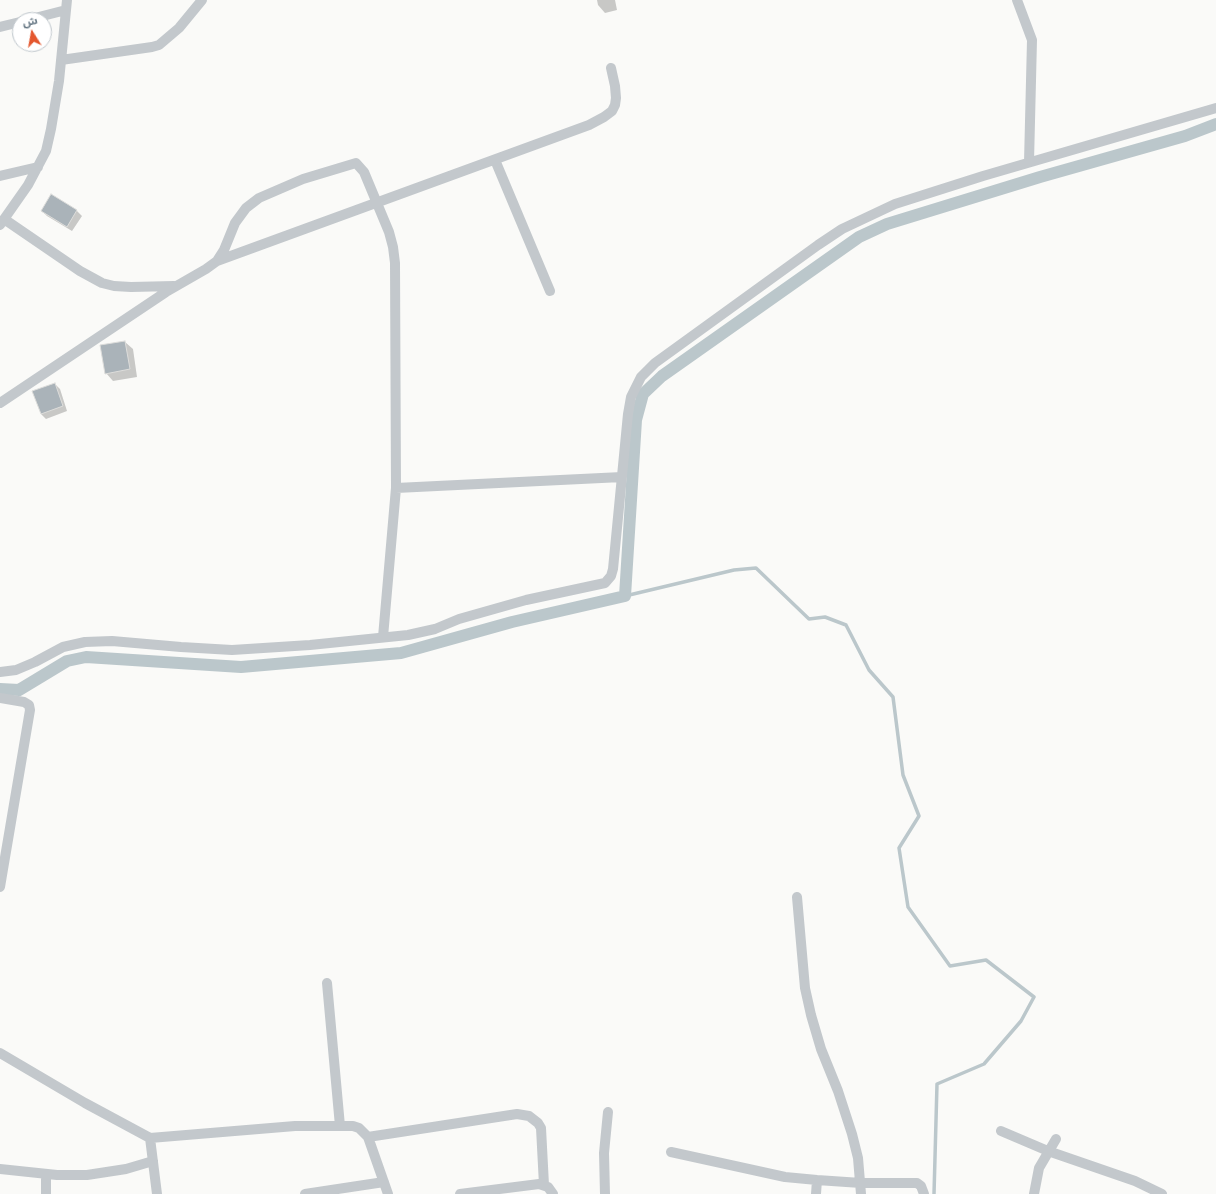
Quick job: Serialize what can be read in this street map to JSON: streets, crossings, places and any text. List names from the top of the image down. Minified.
{"north":"top"}
